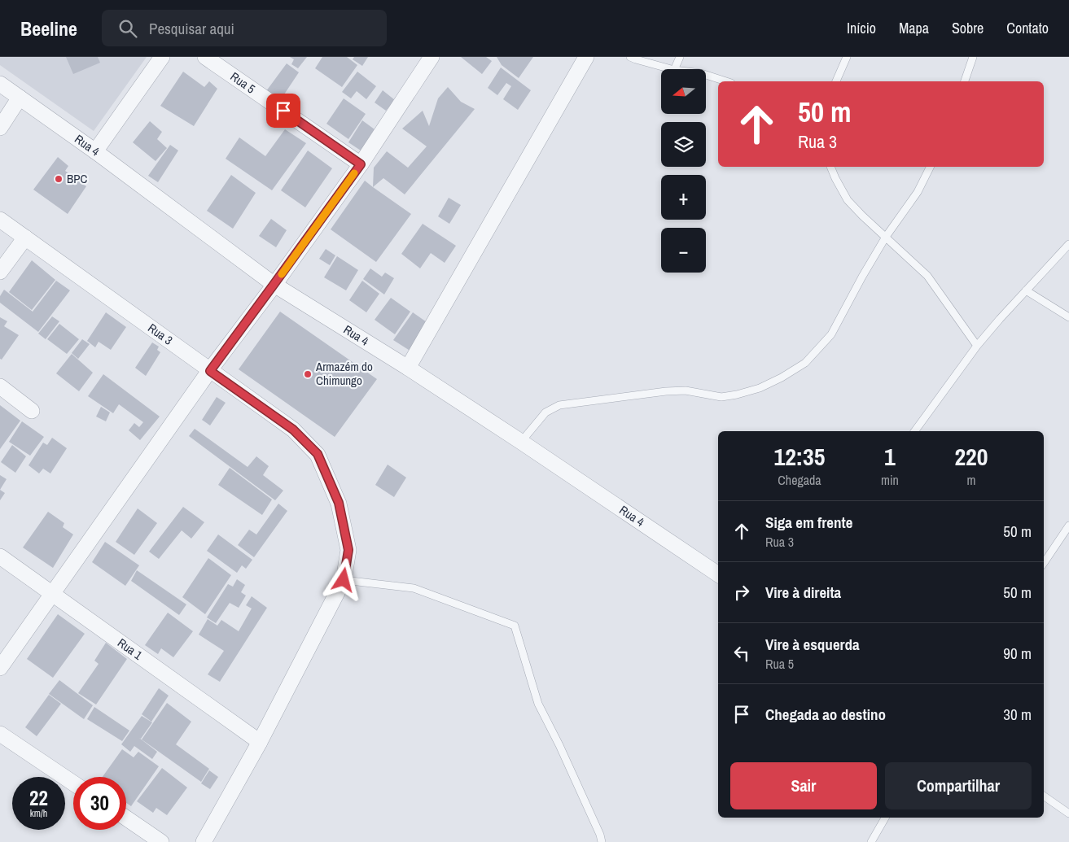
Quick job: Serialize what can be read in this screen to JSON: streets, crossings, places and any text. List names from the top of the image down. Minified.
{"streets":{"street":["Rua 5","Rua 4","Rua 3","Rua 1"]},"places":["BPC","Armazém do Chimungo"],"north":"left","page":{"header":"Beeline","search":"Pesquisar aqui","nav":["Início","Mapa","Sobre","Contato"],"map_buttons":["+","−"],"turn":["50 m","Rua 3"],"eta":["12:35","Chegada","1","min","220","m"],"list":[{"name":"Siga em frente","note":"Rua 3","value":"50 m"},{"name":"Vire à direita","value":"50 m"},{"name":"Vire à esquerda","note":"Rua 5","value":"90 m"},{"name":"Chegada ao destino","value":"30 m"}],"buttons":["Sair","Compartilhar"],"speed":"22 km/h","limit":"30"}}
